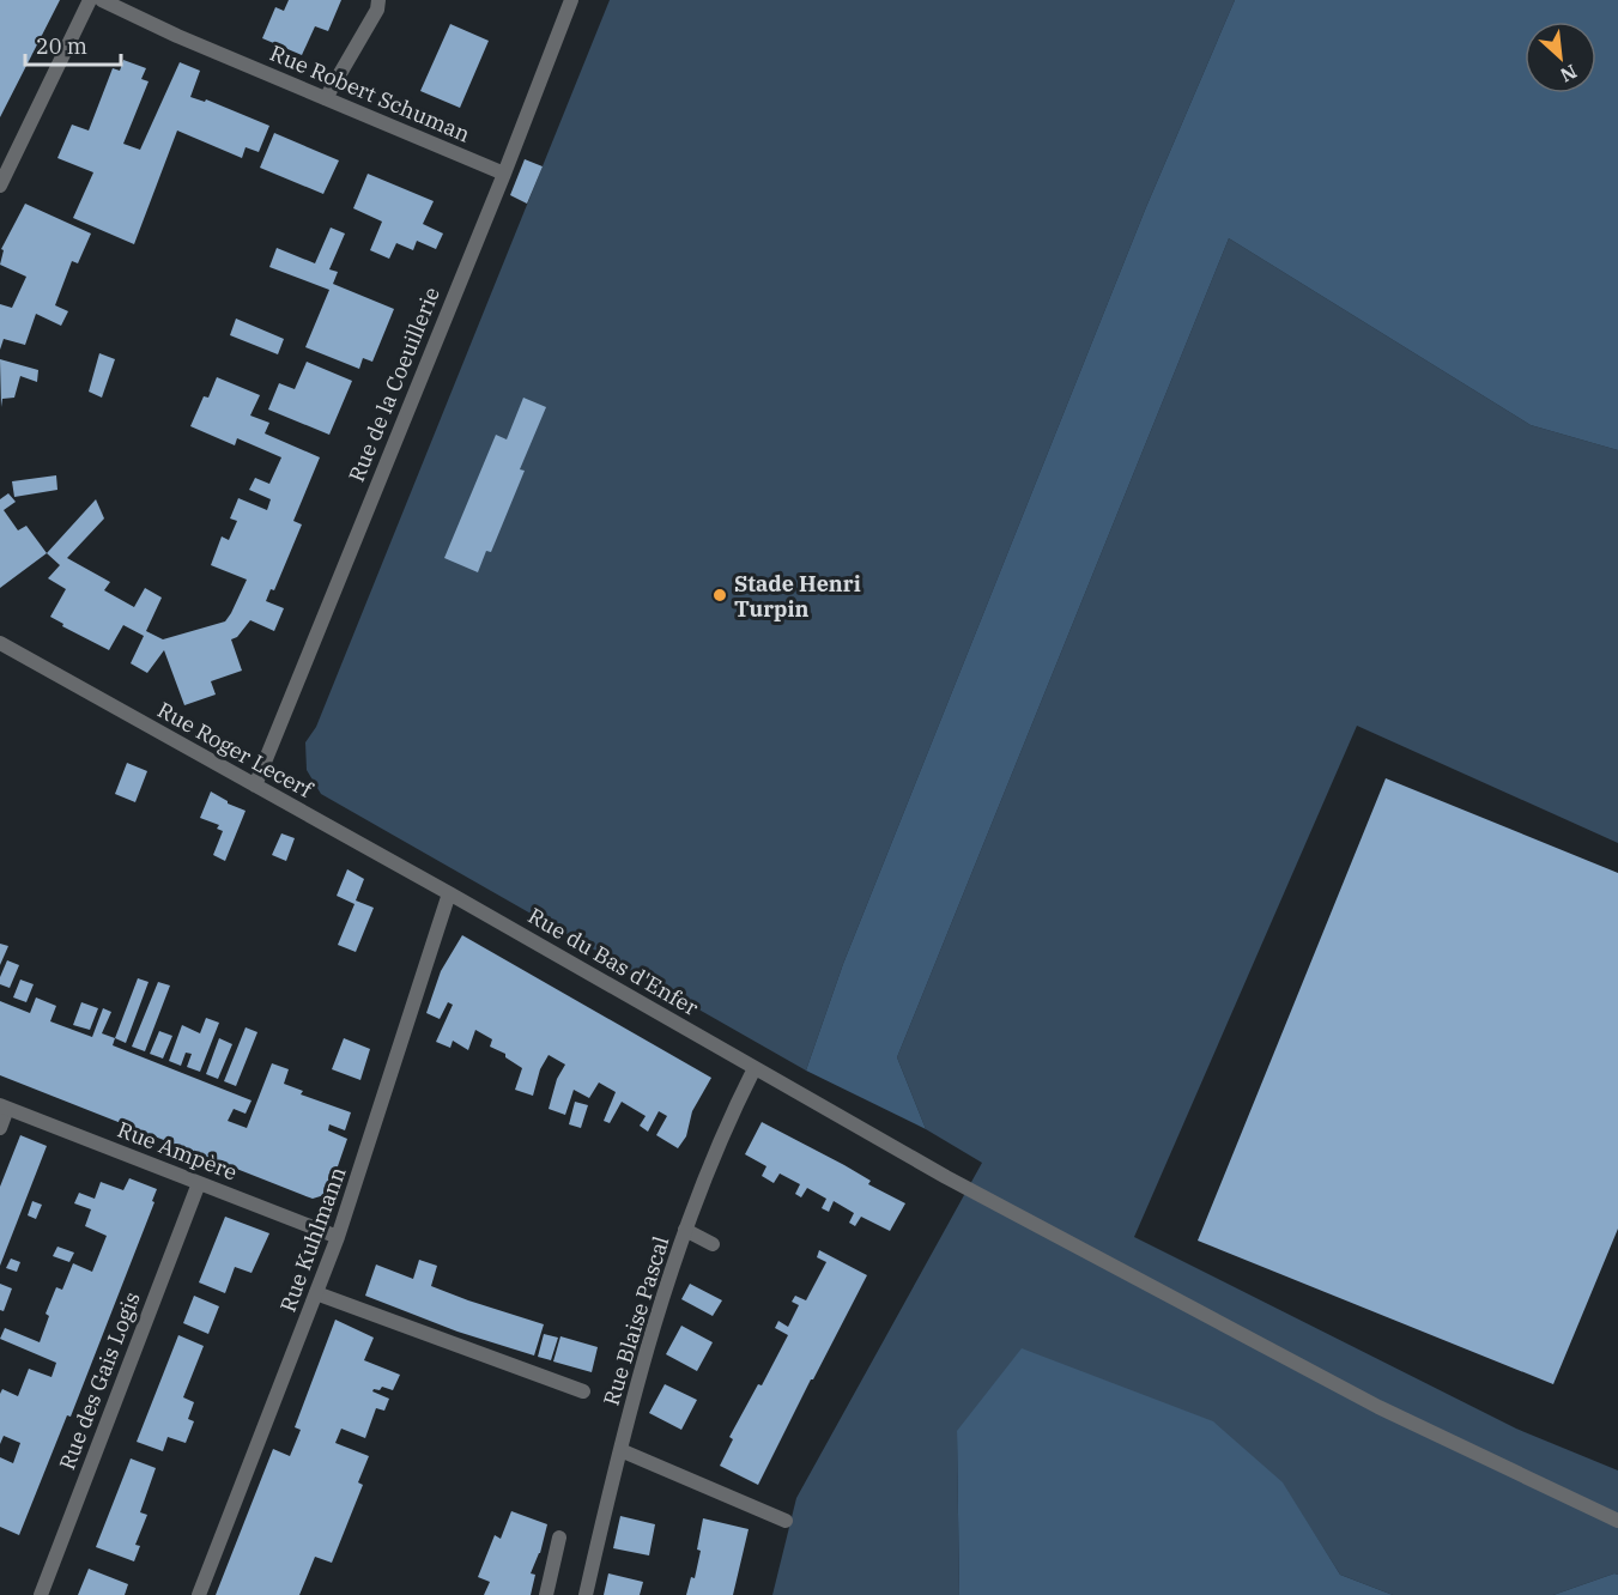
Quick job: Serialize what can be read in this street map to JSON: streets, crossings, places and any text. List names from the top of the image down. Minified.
{"streets":{"street":["Rue Robert Schuman","Rue de la Coeuillerie","Rue Roger Lecerf","Rue du Bas d'Enfer","Rue Ampère","Rue Kuhlmann","Rue Blaise Pascal","Rue des Gais Logis"]},"crossings":[["Rue Robert Schuman","Rue de la Coeuillerie"],["Rue de la Coeuillerie","Rue Roger Lecerf"],["Rue Roger Lecerf","Rue du Bas d'Enfer"],["Rue Roger Lecerf","Rue Kuhlmann"],["Rue du Bas d'Enfer","Rue Kuhlmann"],["Rue du Bas d'Enfer","Rue Blaise Pascal"],["Rue Ampère","Rue Kuhlmann"],["Rue Ampère","Rue des Gais Logis"]],"places":["Stade Henri Turpin"],"scale_bar":"20 m","north":"bottom right"}
